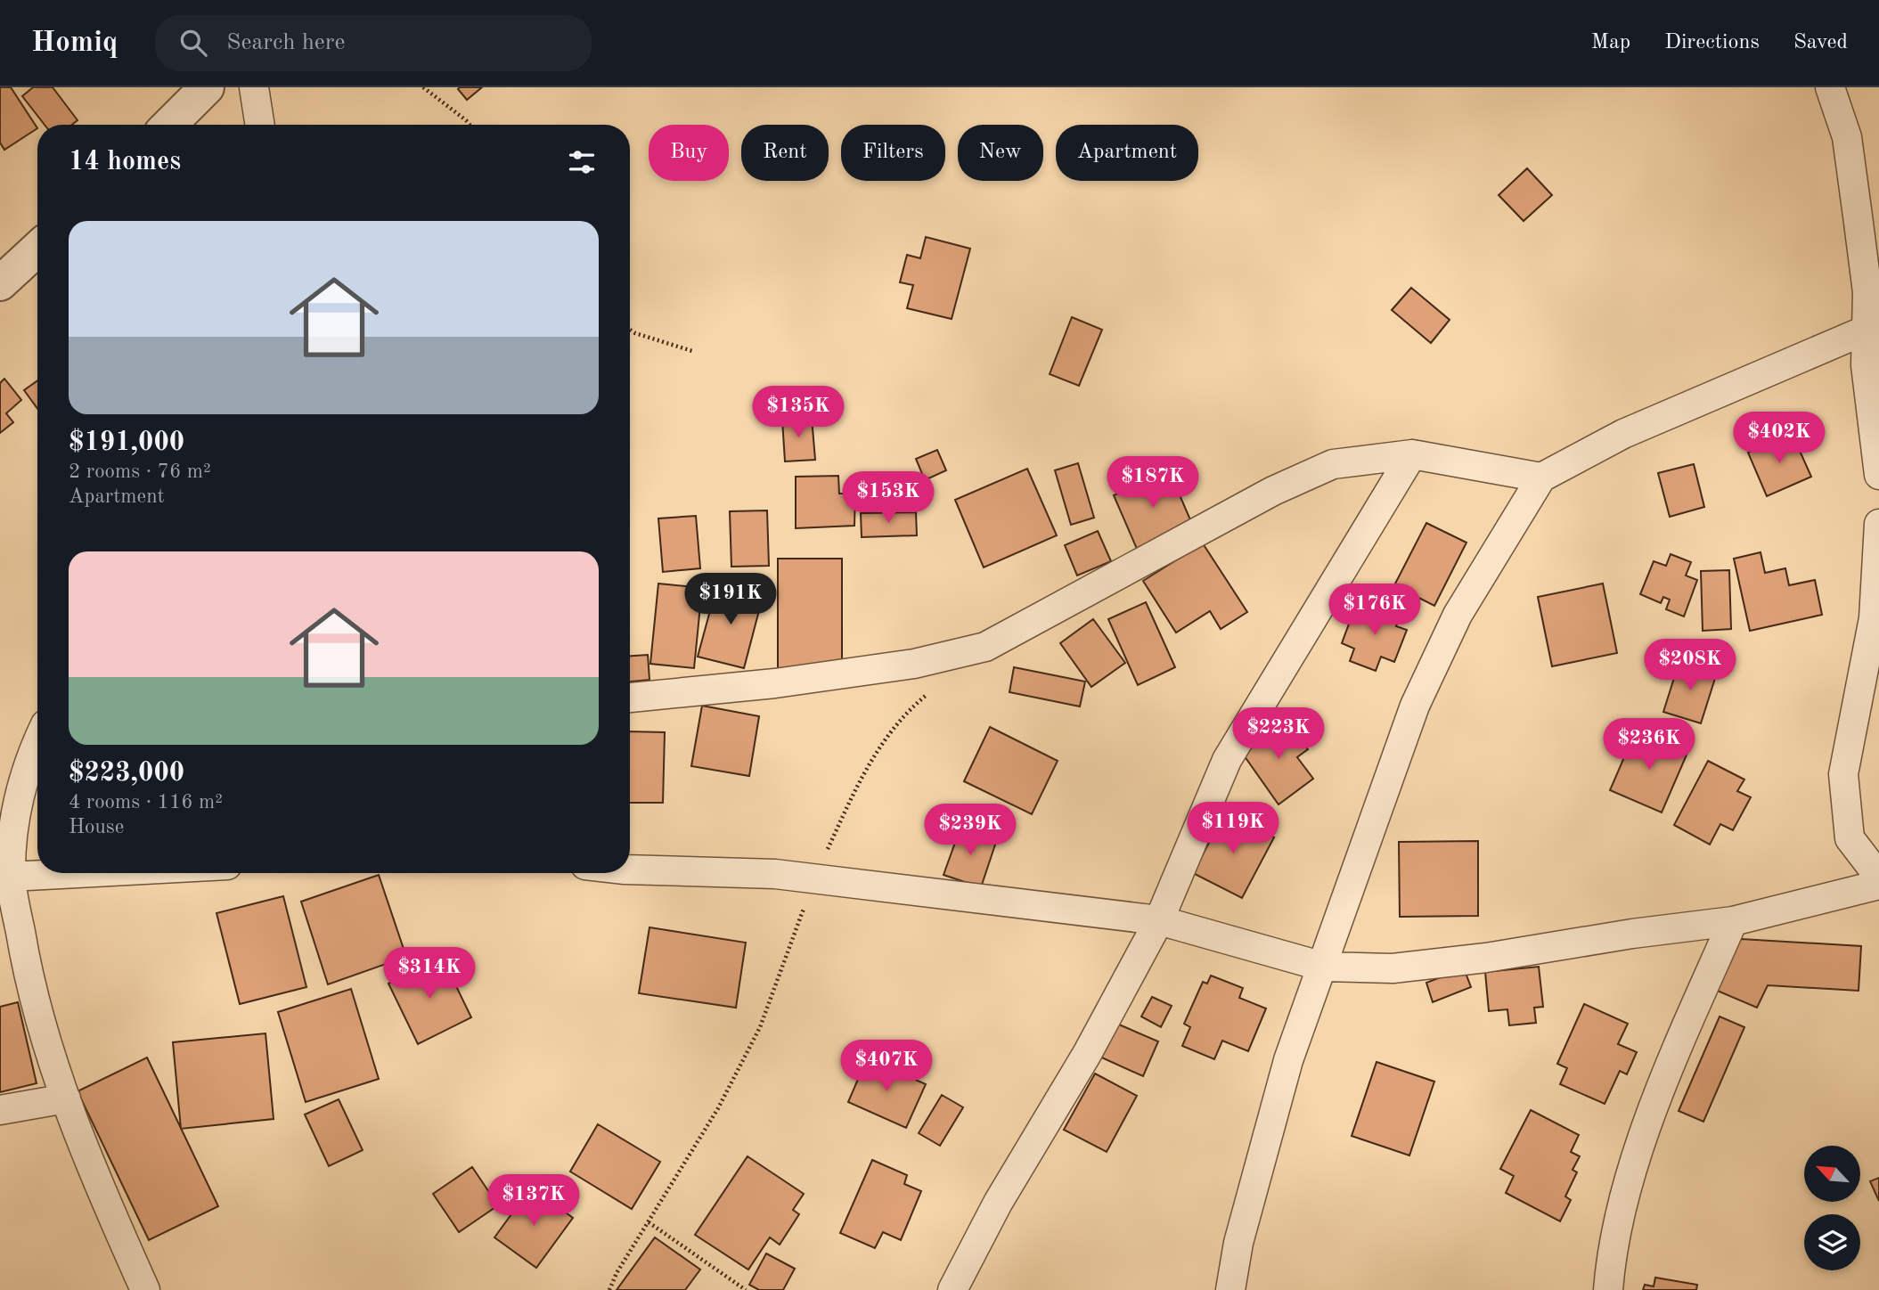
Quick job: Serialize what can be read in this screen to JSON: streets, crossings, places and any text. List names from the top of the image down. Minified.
{"north":"top left","page":{"header":"Homiq","search":"Search here","nav":["Map","Directions","Saved"],"chip":["Buy","Rent","Filters","New","Apartment"],"heading":"14 homes","list":[{"name":"$191,000","note":"2 rooms · 76 m² · Apartment"},{"name":"$223,000","note":"4 rooms · 116 m² · House"}],"price":["$135K","$402K","$187K","$153K","$191K","$176K","$208K","$223K","$236K","$119K","$239K","$314K","$407K","$137K"]}}
